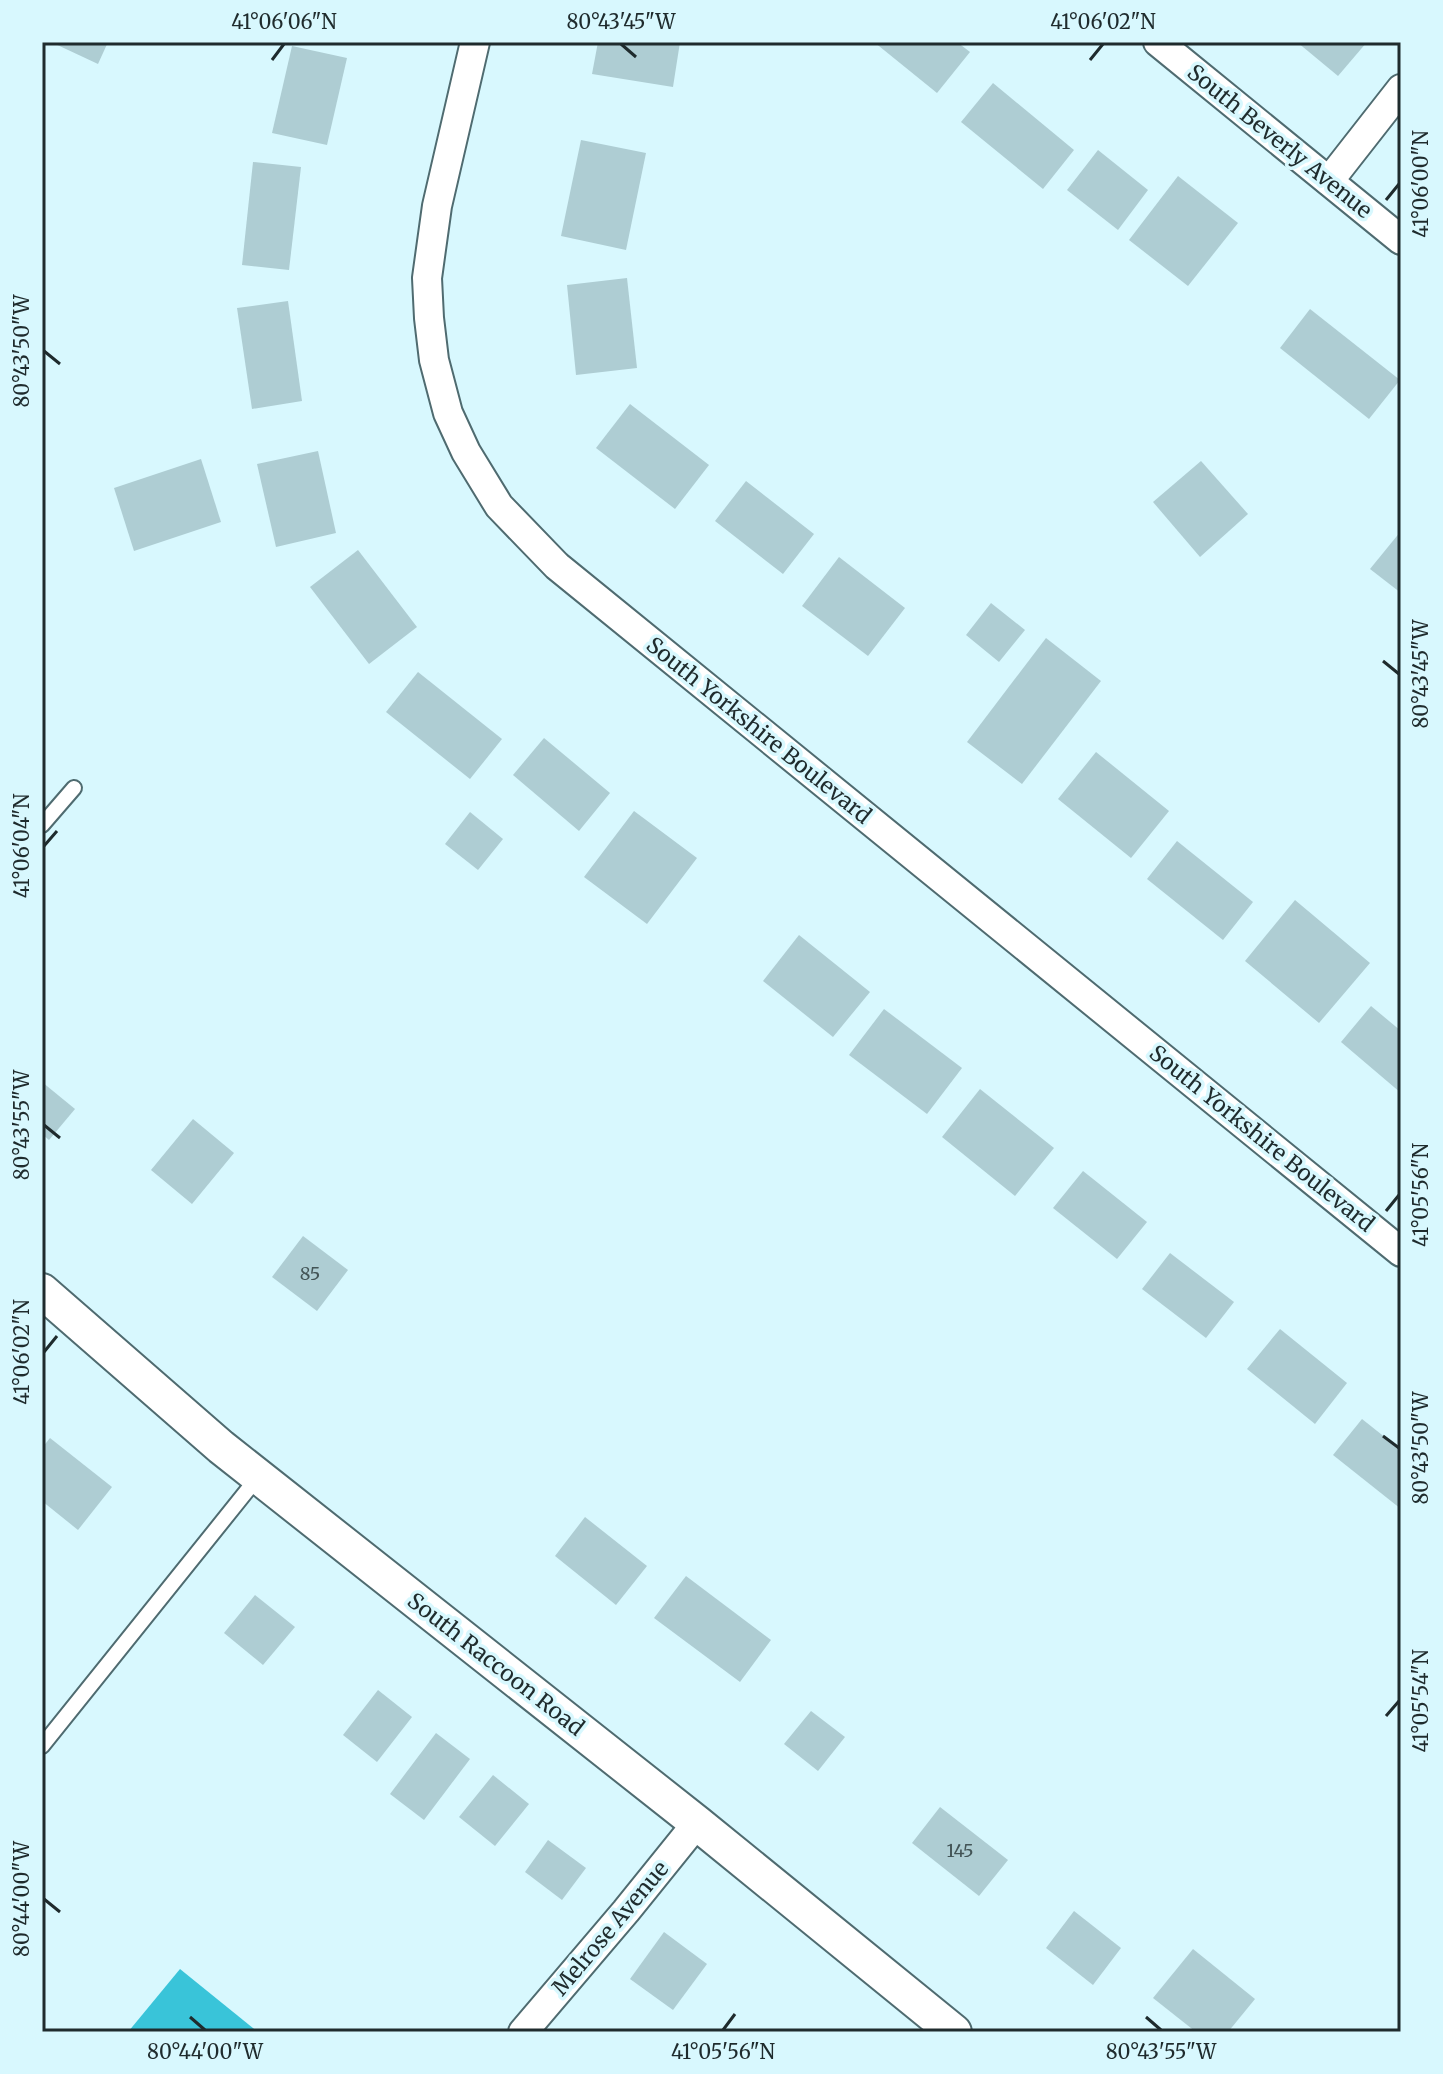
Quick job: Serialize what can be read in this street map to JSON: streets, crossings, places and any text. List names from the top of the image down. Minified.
{"streets":{"street":["South Beverly Avenue","South Yorkshire Boulevard","South Raccoon Road","Melrose Avenue"]},"crossings":[["South Raccoon Road","Melrose Avenue"]],"house_numbers":["85","145"],"coordinates":["41°06'06\"N","80°43'45\"W","41°06'02\"N","41°06'00\"N","80°43'50\"W","41°06'04\"N","80°43'55\"W","41°05'56\"N","41°05'54\"N","80°44'00\"W"]}
